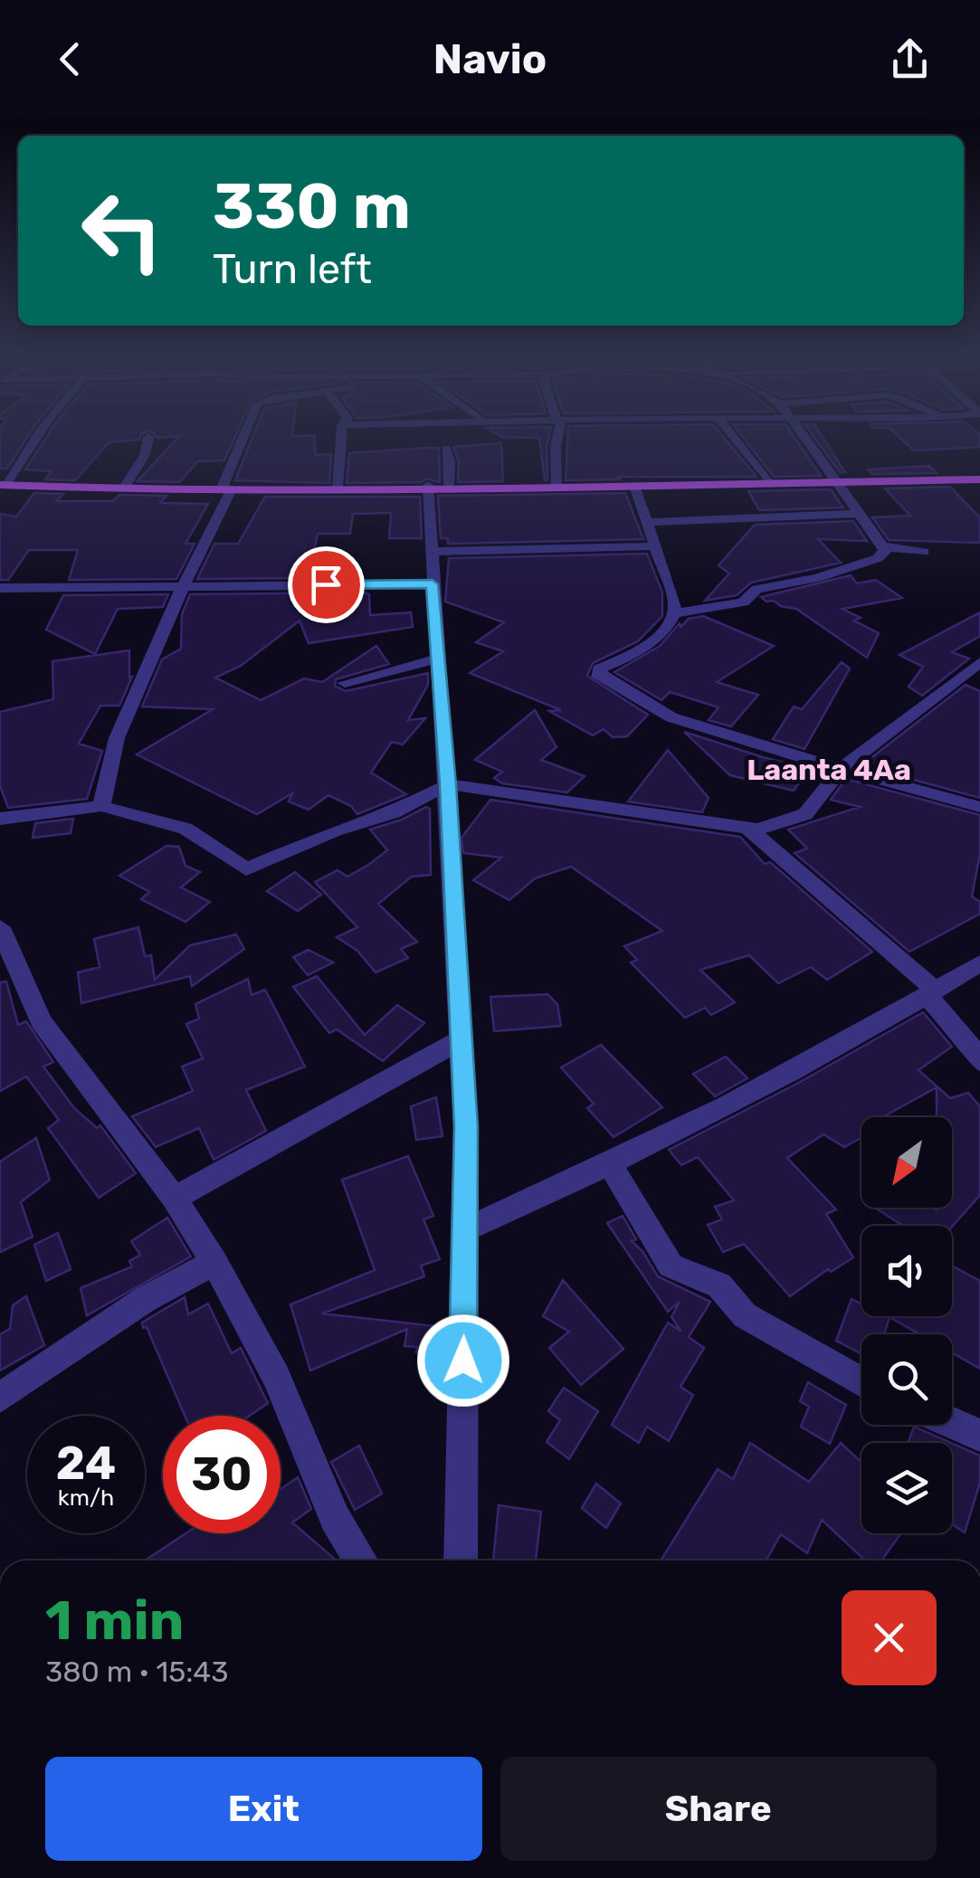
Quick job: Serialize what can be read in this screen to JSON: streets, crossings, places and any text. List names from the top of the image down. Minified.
{"districts":["Laanta 4Aa"],"north":"bottom left","page":{"header":"Navio","turn":["330 m","Turn left"],"speed":"24 km/h","limit":"30","heading":["1 min","380 m · 15:43"],"buttons":["Exit","Share"]}}
